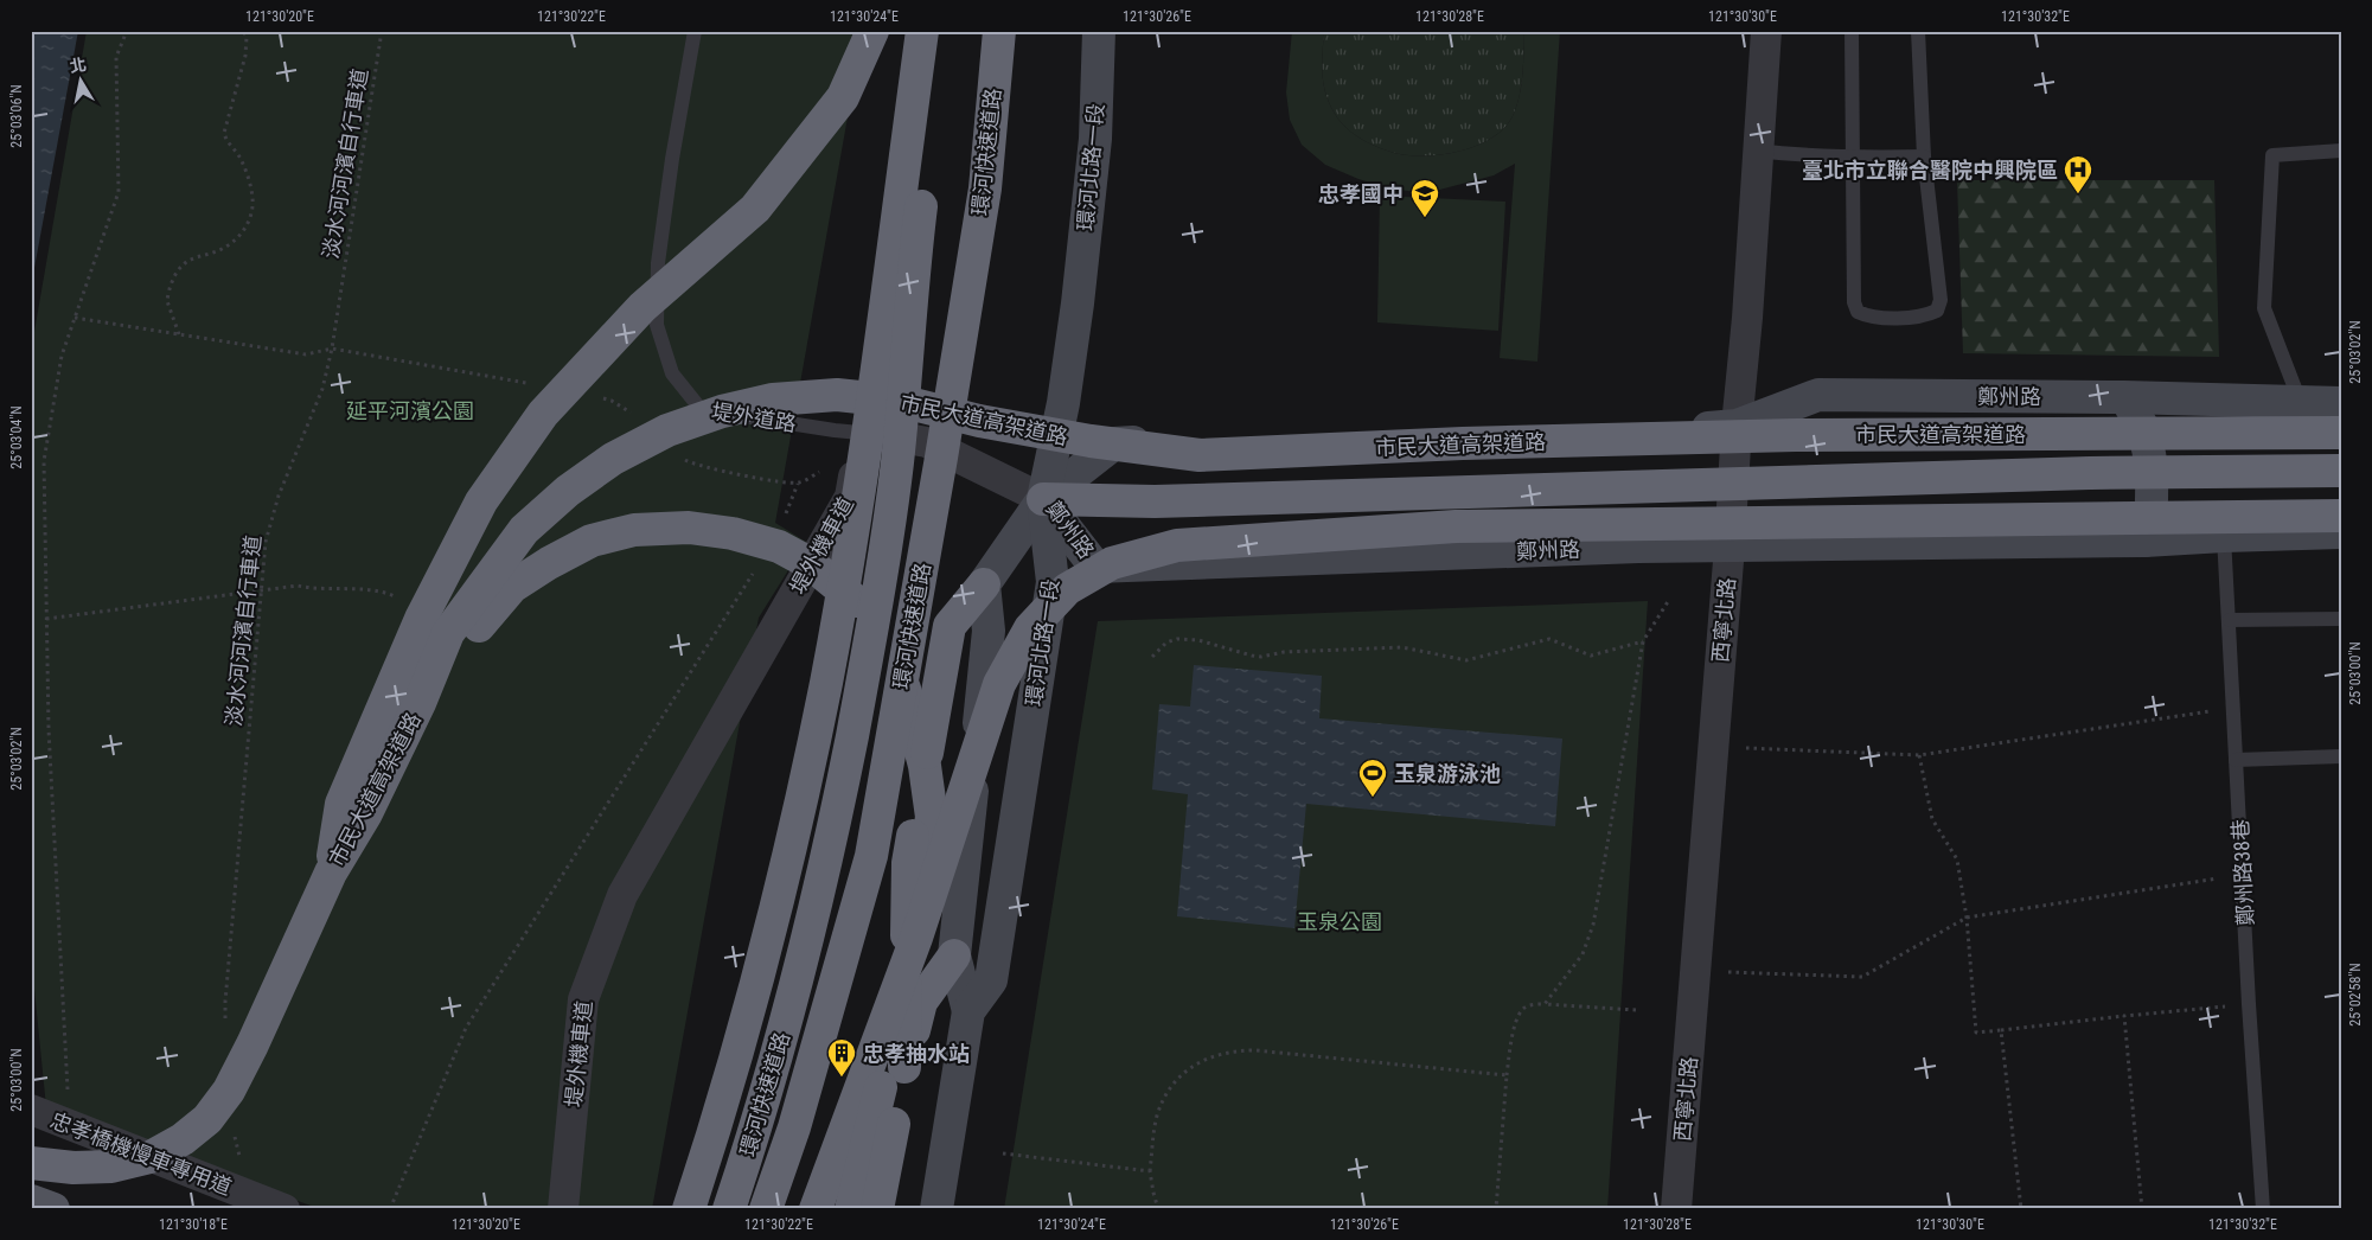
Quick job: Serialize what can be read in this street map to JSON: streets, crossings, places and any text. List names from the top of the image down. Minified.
{"streets":{"highway":["環河快速道路","市民大道高架道路"],"street":["環河北路一段","鄭州路","堤外道路","堤外機車道","西寧北路","忠孝橋機慢車專用道"],"lane":["鄭州路38巷"],"path":["淡水河河濱自行車道"]},"crossings":[["環河北路一段","鄭州路"],["環河北路一段","堤外道路"],["鄭州路","堤外道路"],["鄭州路","西寧北路"],["鄭州路","鄭州路38巷"],["堤外道路","堤外機車道"]],"parks":["延平河濱公園","玉泉公園"],"places":{"hospital":["臺北市立聯合醫院中興院區"],"school or university":["忠孝國中"],"sports":["玉泉游泳池"],"building":["忠孝抽水站"]},"north":"top","coordinates":["121°30'20\"E","121°30'22\"E","121°30'24\"E","121°30'26\"E","121°30'28\"E","121°30'30\"E","121°30'32\"E","25°03'06\"N","25°03'02\"N","25°03'04\"N","25°03'00\"N","25°02'58\"N","121°30'18\"E"]}
